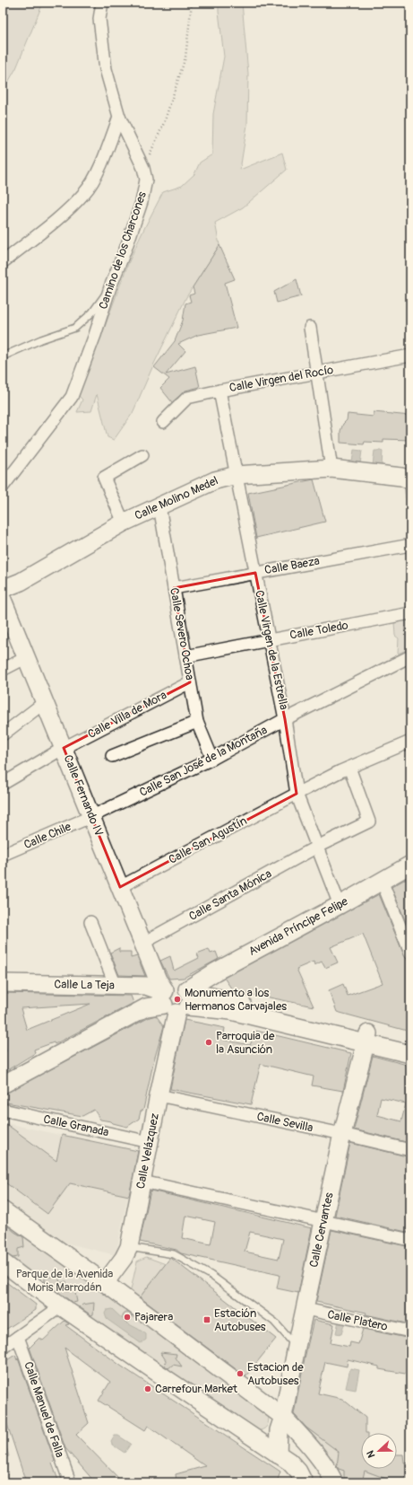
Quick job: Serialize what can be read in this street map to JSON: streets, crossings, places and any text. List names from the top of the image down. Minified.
{"streets":{"street":["Camino de los Charcones","Calle Virgen del Rocío","Calle Molino Medel","Calle Baeza","Calle Toledo","Calle Severo Ochoa","Calle Virgen de la Estrella","Calle Villa de Mora","Calle San José de la Montaña","Calle Fernando IV","Calle Chile","Calle San Agustín","Calle Santa Mónica","Avenida Príncipe Felipe","Calle La Teja","Calle Sevilla","Calle Granada","Calle Velázquez","Calle Cervantes","Calle Platero","Calle Manuel de Falla"]},"crossings":[["Calle Virgen del Rocío","Calle Virgen de la Estrella"],["Calle Molino Medel","Calle Severo Ochoa"],["Calle Molino Medel","Calle Virgen de la Estrella"],["Calle Baeza","Calle Severo Ochoa"],["Calle Baeza","Calle Virgen de la Estrella"],["Calle Toledo","Calle Severo Ochoa"],["Calle Toledo","Calle Virgen de la Estrella"],["Calle Severo Ochoa","Calle Villa de Mora"],["Calle Severo Ochoa","Calle San José de la Montaña"],["Calle Virgen de la Estrella","Calle San José de la Montaña"],["Calle Virgen de la Estrella","Calle San Agustín"],["Calle Virgen de la Estrella","Calle Santa Mónica"],["Calle Virgen de la Estrella","Avenida Príncipe Felipe"],["Calle Villa de Mora","Calle Fernando IV"],["Calle San José de la Montaña","Calle Fernando IV"],["Calle San José de la Montaña","Calle Chile"],["Calle Fernando IV","Calle Chile"],["Calle Fernando IV","Calle San Agustín"],["Calle Fernando IV","Calle Santa Mónica"],["Calle Fernando IV","Avenida Príncipe Felipe"],["Calle Fernando IV","Calle La Teja"],["Calle Fernando IV","Calle Velázquez"],["Calle San Agustín","Calle Santa Mónica"],["Avenida Príncipe Felipe","Calle La Teja"],["Avenida Príncipe Felipe","Calle Velázquez"],["Calle La Teja","Calle Velázquez"],["Calle Sevilla","Calle Velázquez"],["Calle Sevilla","Calle Cervantes"],["Calle Granada","Calle Velázquez"],["Calle Cervantes","Calle Platero"]],"parks":["Parque de la Avenida Moris Marrodán"],"places":{"other":["Monumento a los Hermanos Carvajales","Parroquia de la Asunción","Pajarera","Estacion de Autobuses","Carrefour Market"],"transit":["Estación Autobuses"]},"north":"left"}
